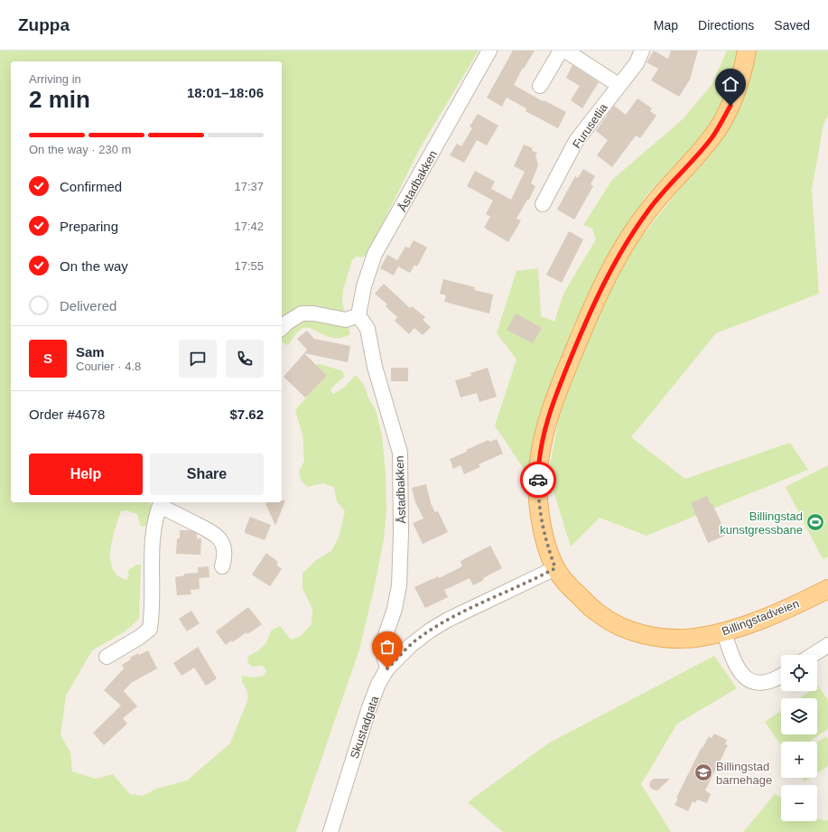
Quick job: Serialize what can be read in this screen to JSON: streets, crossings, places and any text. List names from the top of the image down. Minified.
{"streets":{"main road":["Billingstadveien"],"street":["Furusetlia","Åstadbakken","Skustadgata"]},"crossings":[["Åstadbakken","Skustadgata"],["Billingstadveien","Skustadgata"]],"places":{"sports":["Billingstad kunstgressbane"],"school or university":["Billingstad barnehage"]},"page":{"header":"Zuppa","nav":["Map","Directions","Saved"],"heading":["2 min","Arriving in","18:01–18:06"],"panel":["Sam","Courier · 4.8","Order #4678","$7.62"],"bar":"On the way · 230 m","list":[["Confirmed","17:37"],["Preparing","17:42"],["On the way","17:55"],"Delivered"],"round":"S","buttons":["Help","Share"],"map_buttons":["+","−"]}}
